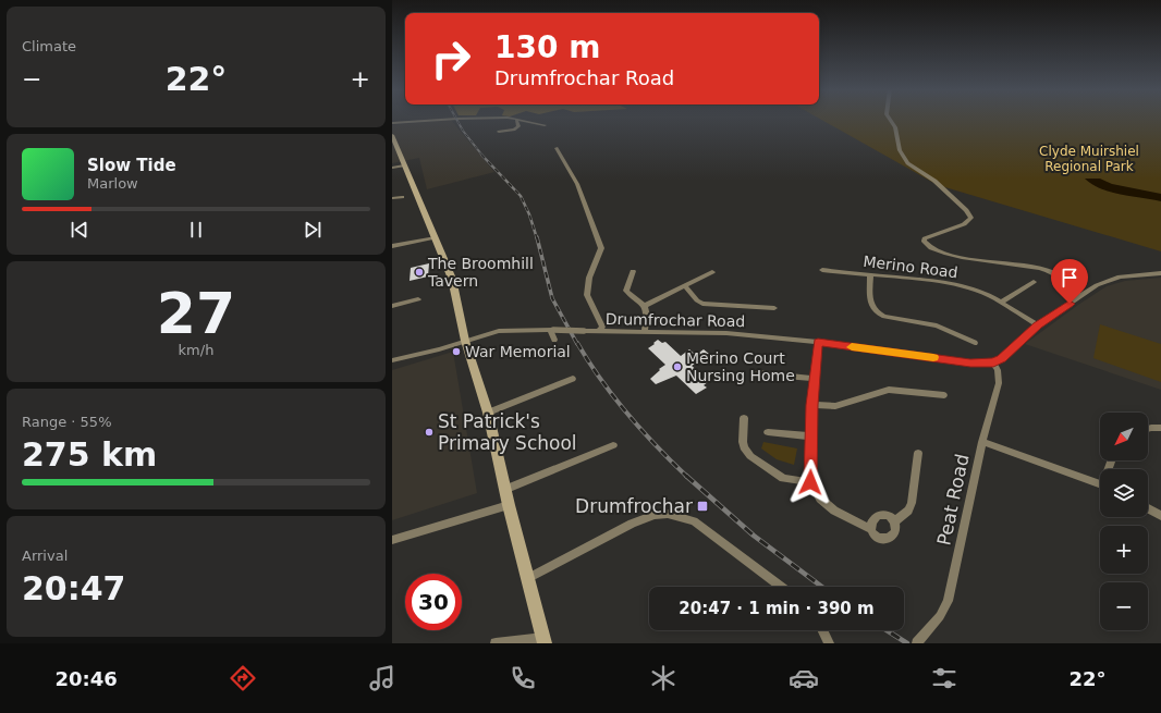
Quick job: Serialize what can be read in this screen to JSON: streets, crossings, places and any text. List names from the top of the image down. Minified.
{"streets":{"street":["Merino Road","Drumfrochar Road","Peat Road"]},"crossings":[["Drumfrochar Road","Peat Road"]],"parks":["Clyde Muirshiel Regional Park"],"places":{"other":["The Broomhill Tavern","War Memorial","Merino Court Nursing Home","St Patrick's Primary School"],"transit":["Drumfrochar"]},"north":"bottom left","page":{"tile":["Climate",["27","km/h"],["Range · 55%","275 km"],["Arrival","20:47"]],"turn":["130 m","Drumfrochar Road"],"heat":["−","22°","+"],"song":["Slow Tide","Marlow"],"map_buttons":["+","−"],"limit":"30","trip":"20:47 · 1 min · 390 m","tabs":["20:46","22°"]}}
